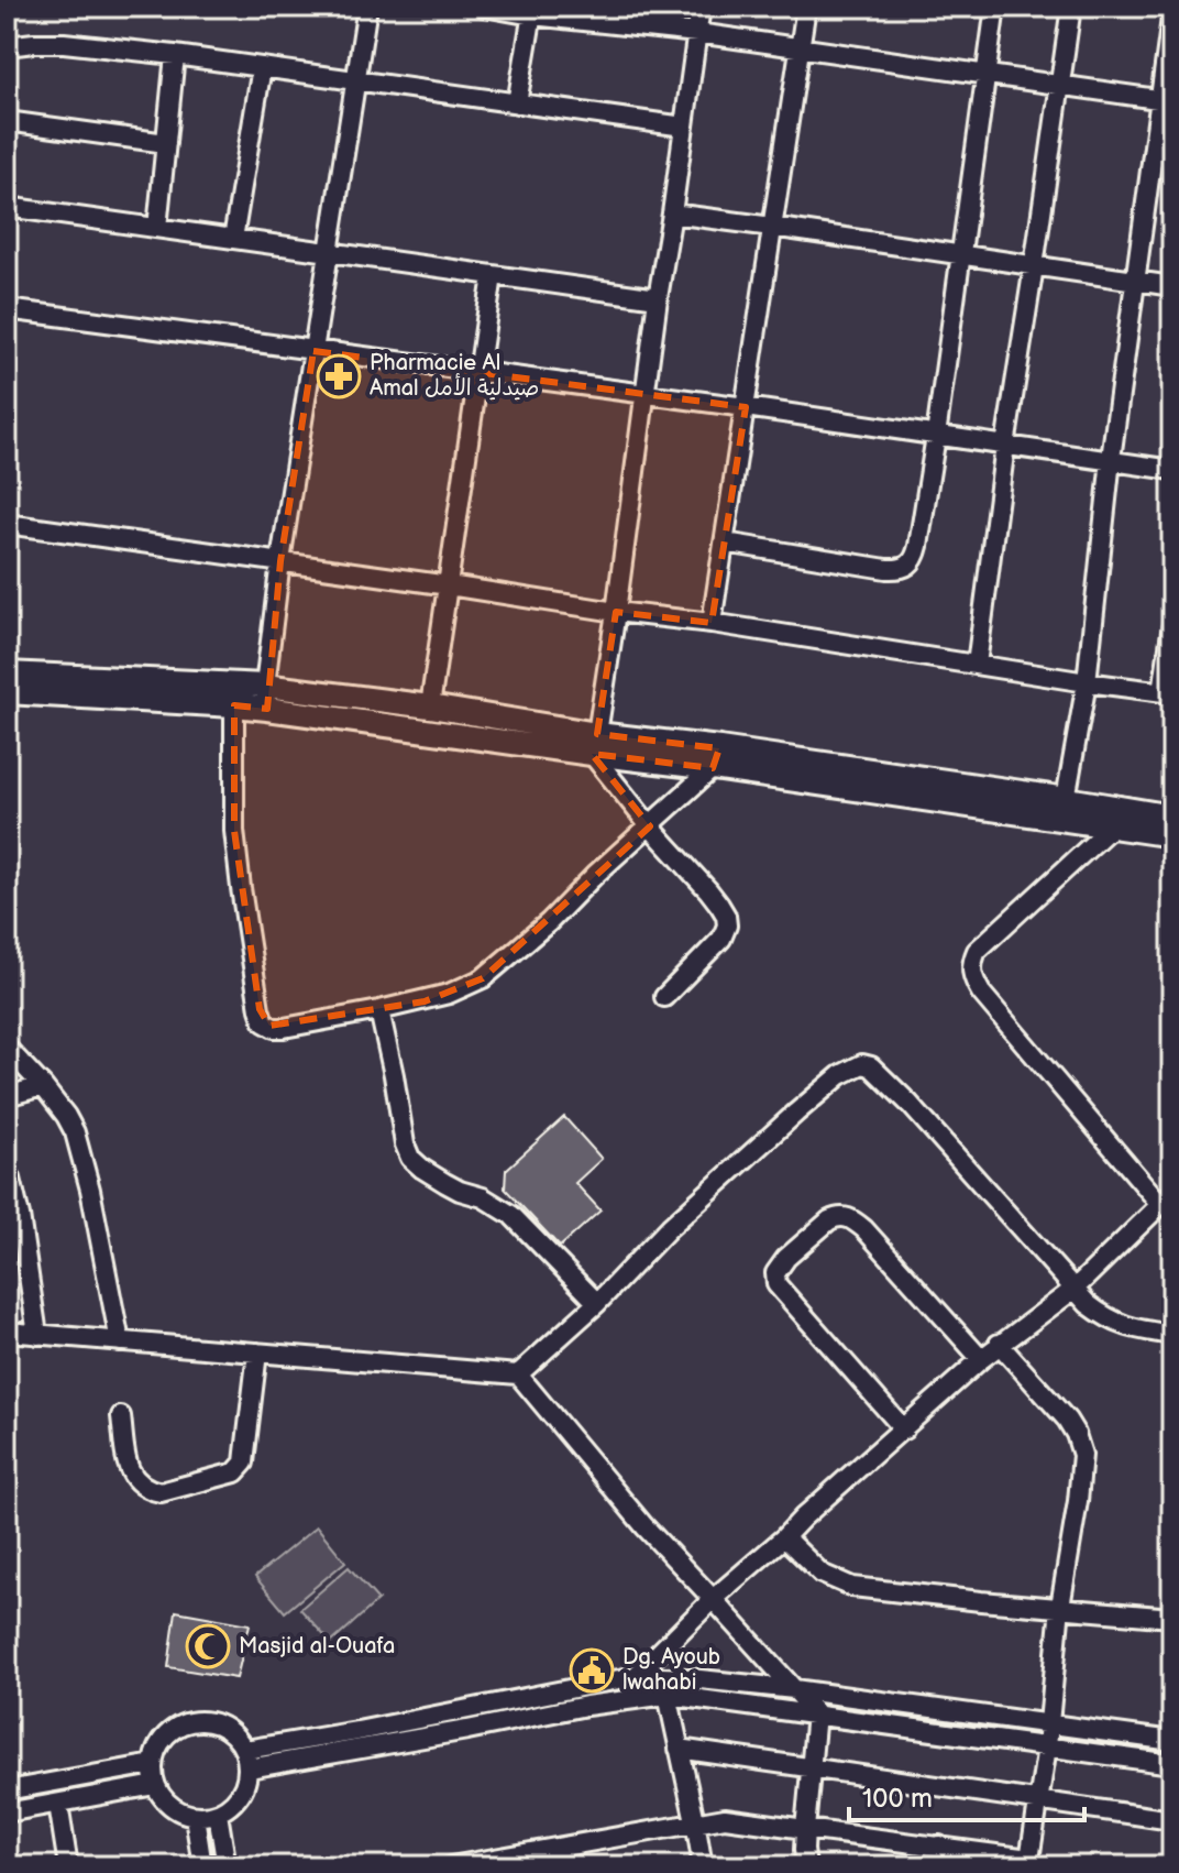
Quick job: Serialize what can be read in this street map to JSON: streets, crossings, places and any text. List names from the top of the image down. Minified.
{"places":{"pharmacy":["Pharmacie Al Amal صيدلية الأمل"],"mosque":["Masjid al-Ouafa"],"public building":["Dg. Ayoub lwahabi"]},"scale_bar":"100 m"}
